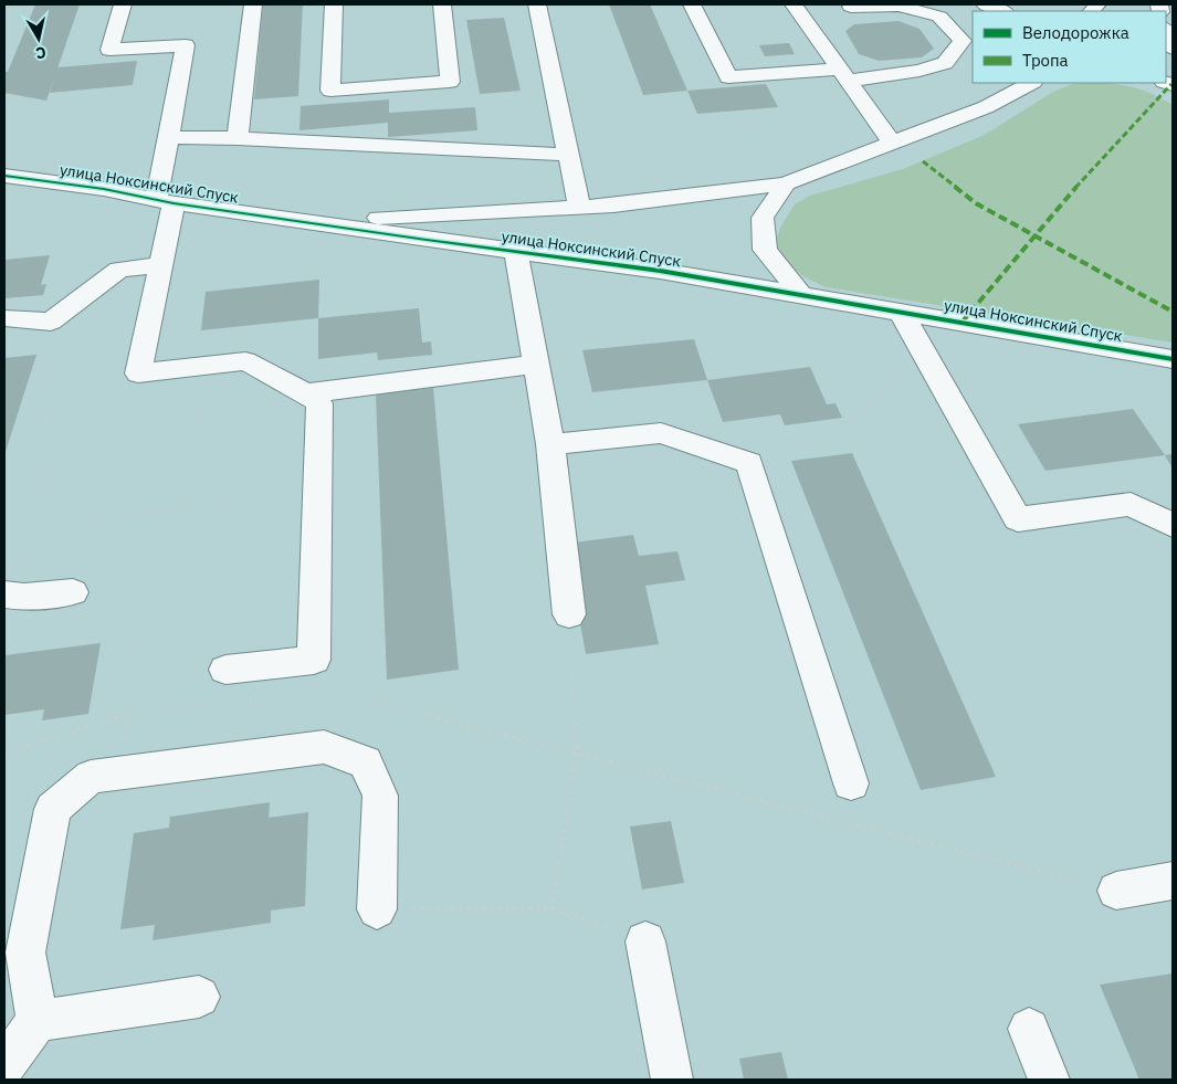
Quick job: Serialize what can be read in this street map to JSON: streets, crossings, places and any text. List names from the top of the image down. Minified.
{"streets":{"street":["улица Ноксинский Спуск"]},"legend":["Велодорожка","Тропа"],"north":"bottom"}
